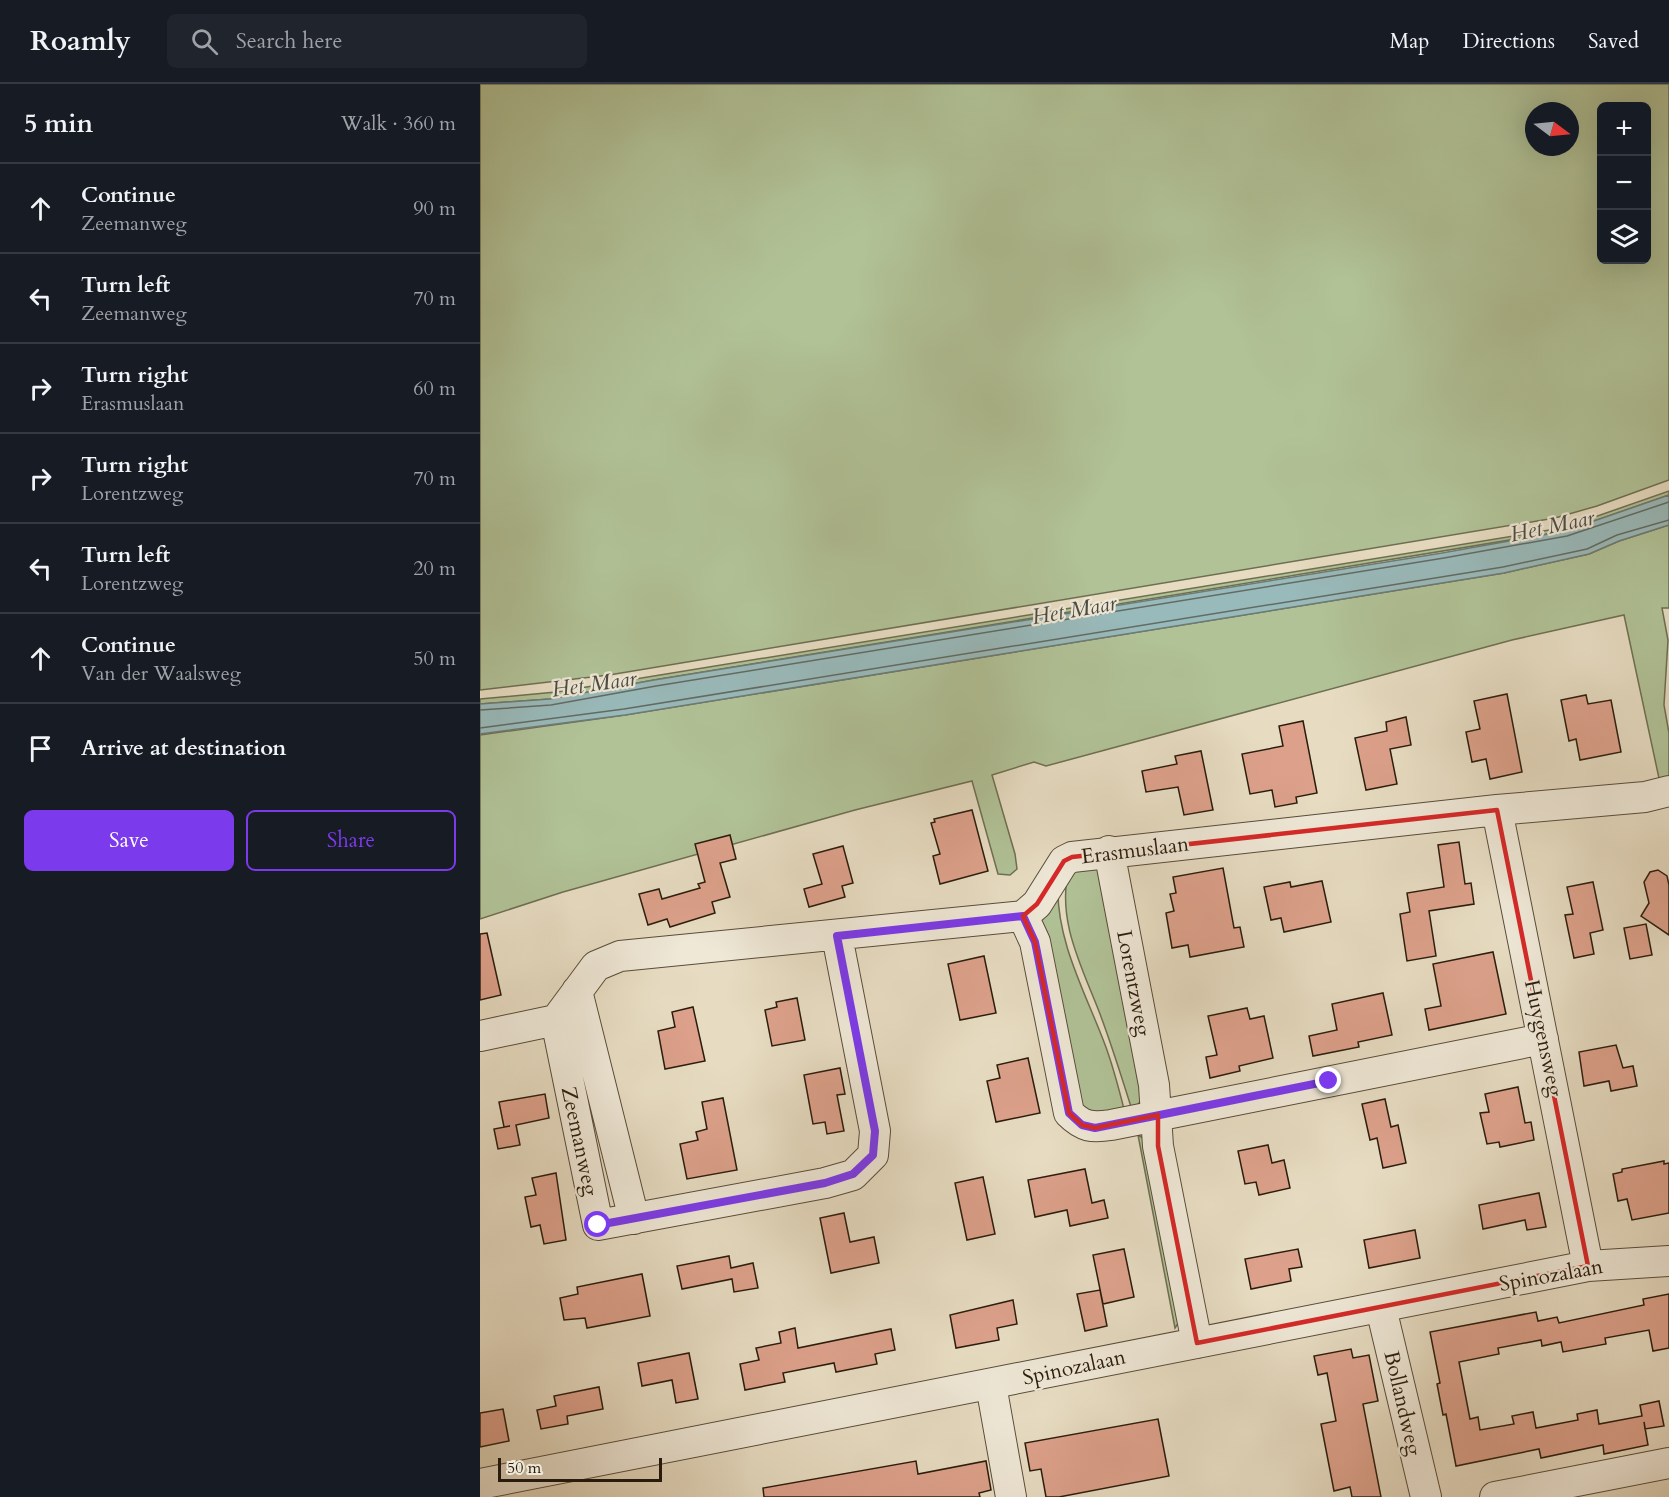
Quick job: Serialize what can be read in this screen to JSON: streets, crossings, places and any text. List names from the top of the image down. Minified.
{"streets":{"street":["Erasmuslaan","Lorentzweg","Huygensweg","Zeemanweg","Spinozalaan","Bollandweg"]},"crossings":[["Erasmuslaan","Lorentzweg"],["Erasmuslaan","Huygensweg"],["Lorentzweg","Spinozalaan"],["Huygensweg","Spinozalaan"],["Spinozalaan","Bollandweg"]],"water":["Het Maar"],"scale_bar":"50 m","north":"right","page":{"header":"Roamly","search":"Search here","nav":["Map","Directions","Saved"],"heading":["5 min","Walk · 360 m"],"map_buttons":["+","−"],"list":[["Continue","Zeemanweg","90 m"],["Turn left","Zeemanweg","70 m"],["Turn right","Erasmuslaan","60 m"],["Turn right","Lorentzweg","70 m"],["Turn left","Lorentzweg","20 m"],["Continue","Van der Waalsweg","50 m"],"Arrive at destination"],"buttons":["Save","Share"],"scale":"50 m"}}
